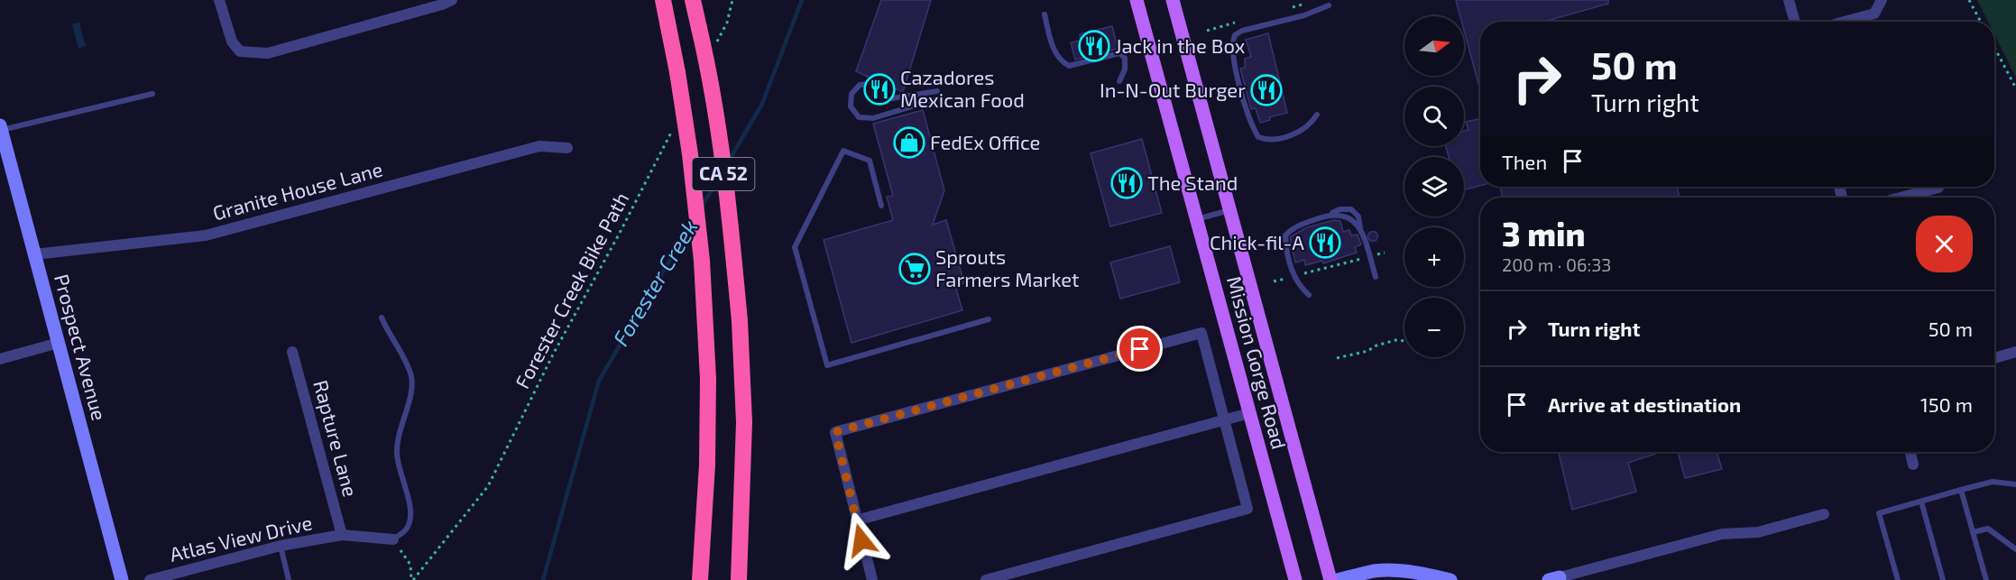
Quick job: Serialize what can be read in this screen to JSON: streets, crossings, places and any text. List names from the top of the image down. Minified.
{"streets":{"highway":["CA 52"],"main road":["Prospect Avenue","Mission Gorge Road"],"street":["Granite House Lane","Rapture Lane","Atlas View Drive"],"path":["Forester Creek Bike Path"]},"crossings":[["Granite House Lane","Prospect Avenue"],["Rapture Lane","Atlas View Drive"]],"water":["Forester Creek"],"places":{"restaurant":["Jack in the Box","Cazadores Mexican Food","In-N-Out Burger","The Stand","Chick-fil-A"],"shop":["FedEx Office"],"supermarket":["Sprouts Farmers Market"]},"north":"right","page":{"map_buttons":["+","−"],"turn":["50 m","Turn right"],"then":"Then","heading":["3 min","200 m · 06:33"],"list":[{"name":"Turn right","value":"50 m"},{"name":"Arrive at destination","value":"150 m"}]}}
